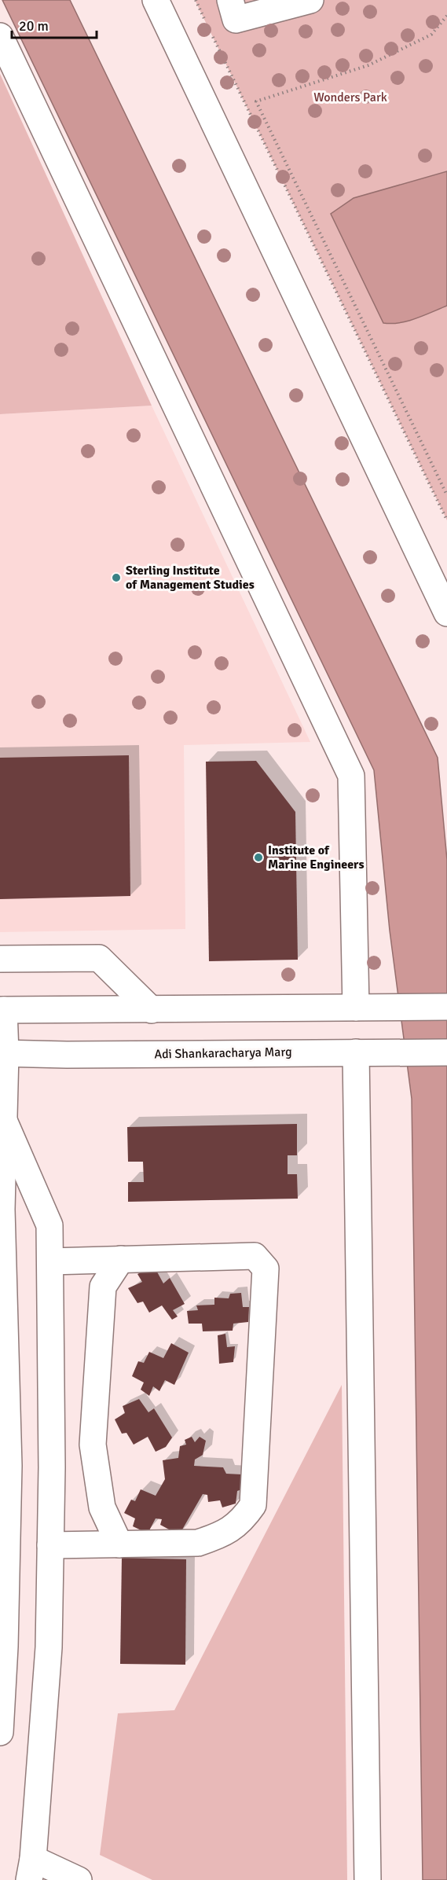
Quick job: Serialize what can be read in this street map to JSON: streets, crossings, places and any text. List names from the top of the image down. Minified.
{"streets":{"street":["Adi Shankaracharya Marg"]},"parks":["Wonders Park"],"places":["Sterling Institute of Management Studies","Institute of Marine Engineers"],"scale_bar":"20 m"}
